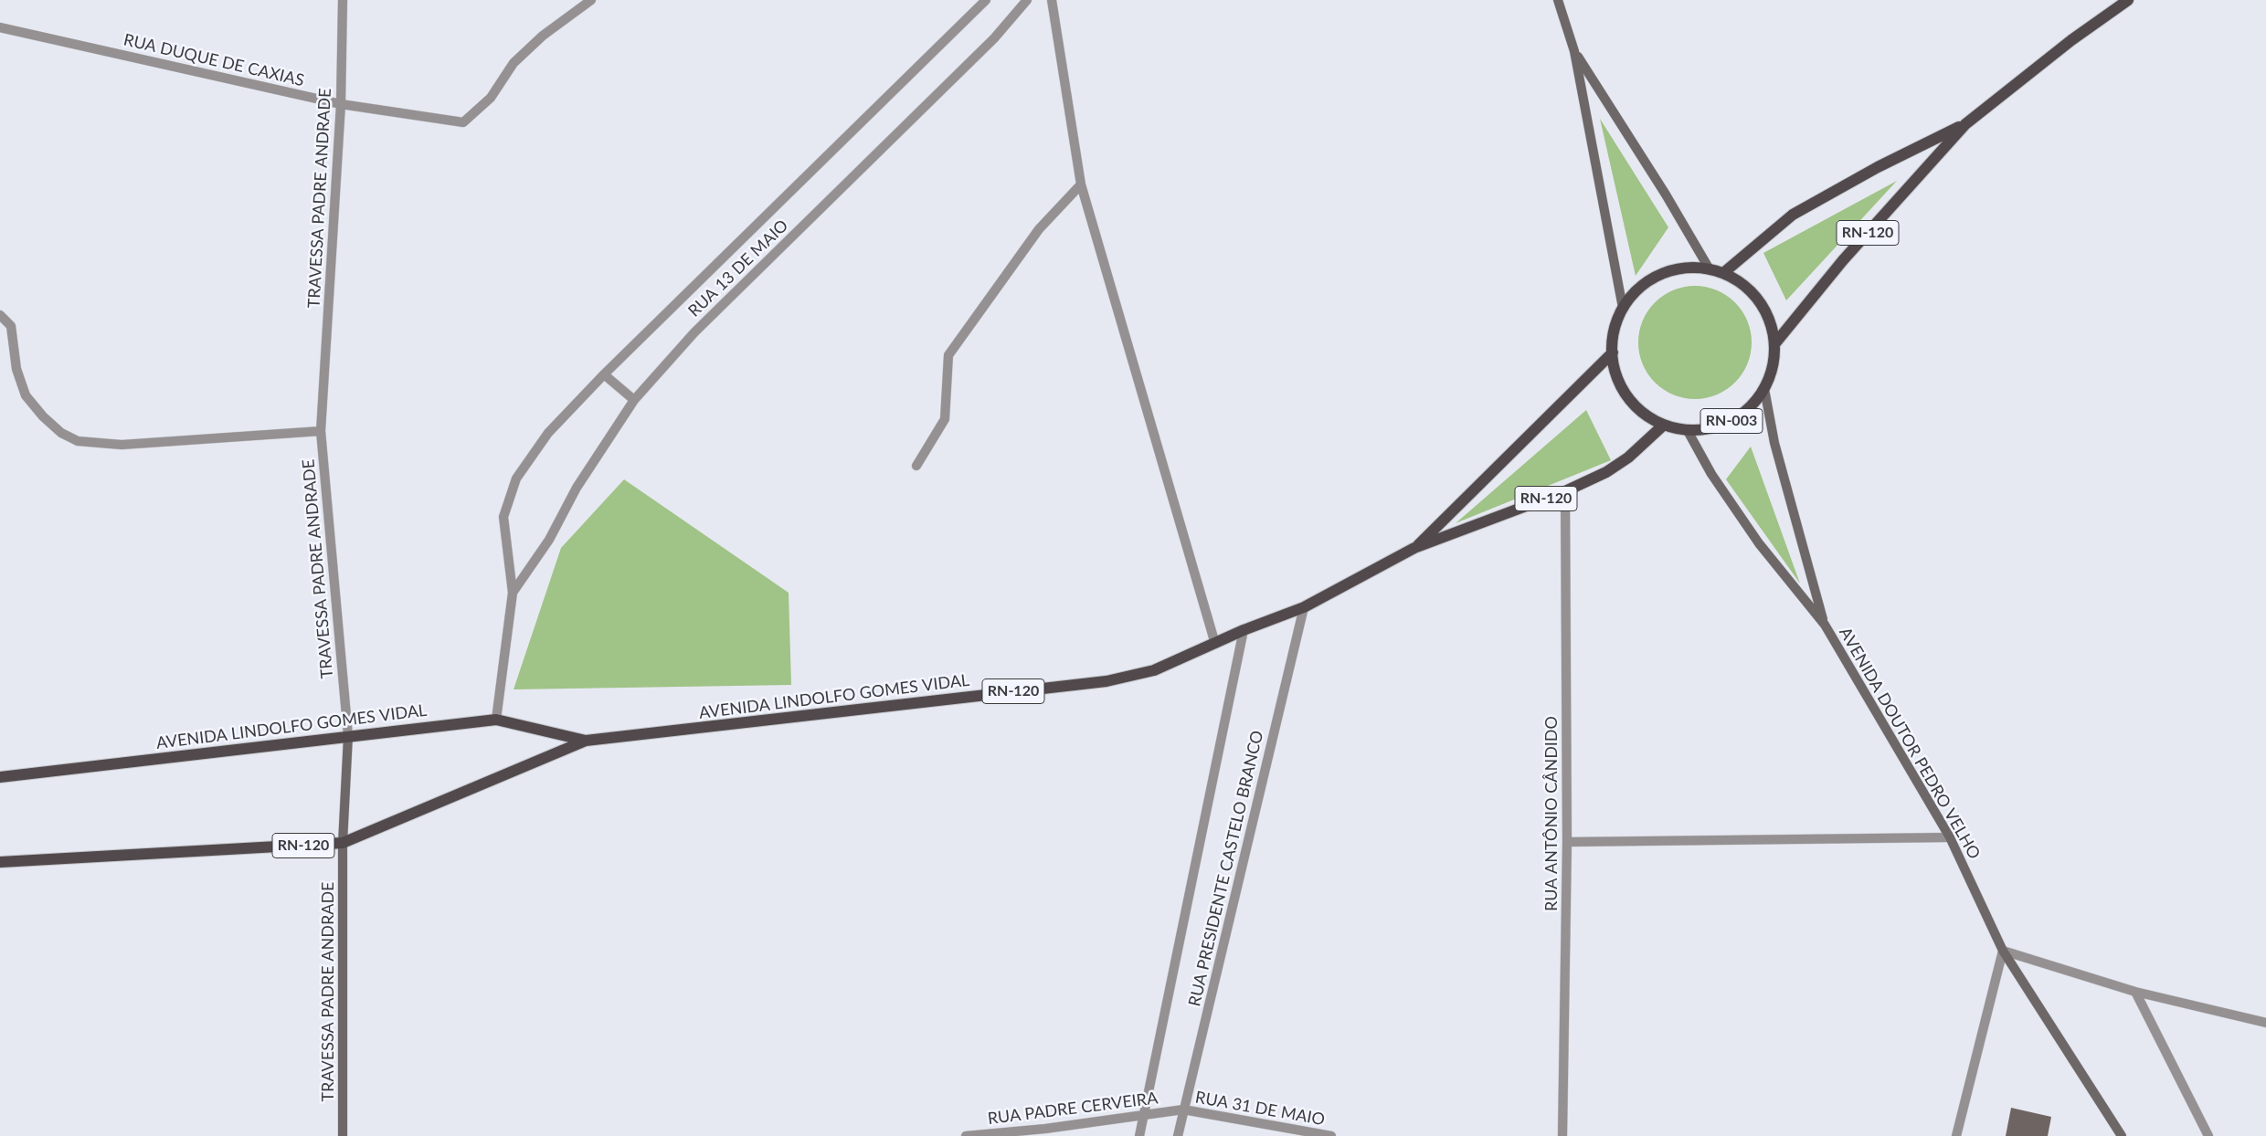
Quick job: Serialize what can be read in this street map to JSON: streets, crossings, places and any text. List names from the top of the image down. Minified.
{"streets":{"main road":["TRAVESSA PADRE ANDRADE","RN-120","RN-003","AVENIDA LINDOLFO GOMES VIDAL","AVENIDA DOUTOR PEDRO VELHO"],"street":["RUA DUQUE DE CAXIAS","RUA 13 DE MAIO","RUA ANTÔNIO CÂNDIDO","RUA PRESIDENTE CASTELO BRANCO","RUA PADRE CERVEIRA","RUA 31 DE MAIO"]},"crossings":[["RUA DUQUE DE CAXIAS","TRAVESSA PADRE ANDRADE"],["TRAVESSA PADRE ANDRADE","AVENIDA LINDOLFO GOMES VIDAL"],["RN-120","RN-003"],["RN-120","AVENIDA LINDOLFO GOMES VIDAL"],["RN-120","AVENIDA DOUTOR PEDRO VELHO"],["RUA 13 DE MAIO","AVENIDA LINDOLFO GOMES VIDAL"],["RN-003","AVENIDA LINDOLFO GOMES VIDAL"],["RN-003","AVENIDA DOUTOR PEDRO VELHO"],["AVENIDA LINDOLFO GOMES VIDAL","AVENIDA DOUTOR PEDRO VELHO"],["AVENIDA LINDOLFO GOMES VIDAL","RUA ANTÔNIO CÂNDIDO"],["AVENIDA LINDOLFO GOMES VIDAL","RUA PRESIDENTE CASTELO BRANCO"],["RUA PRESIDENTE CASTELO BRANCO","RUA PADRE CERVEIRA"],["RUA PRESIDENTE CASTELO BRANCO","RUA 31 DE MAIO"],["RUA PADRE CERVEIRA","RUA 31 DE MAIO"]]}
